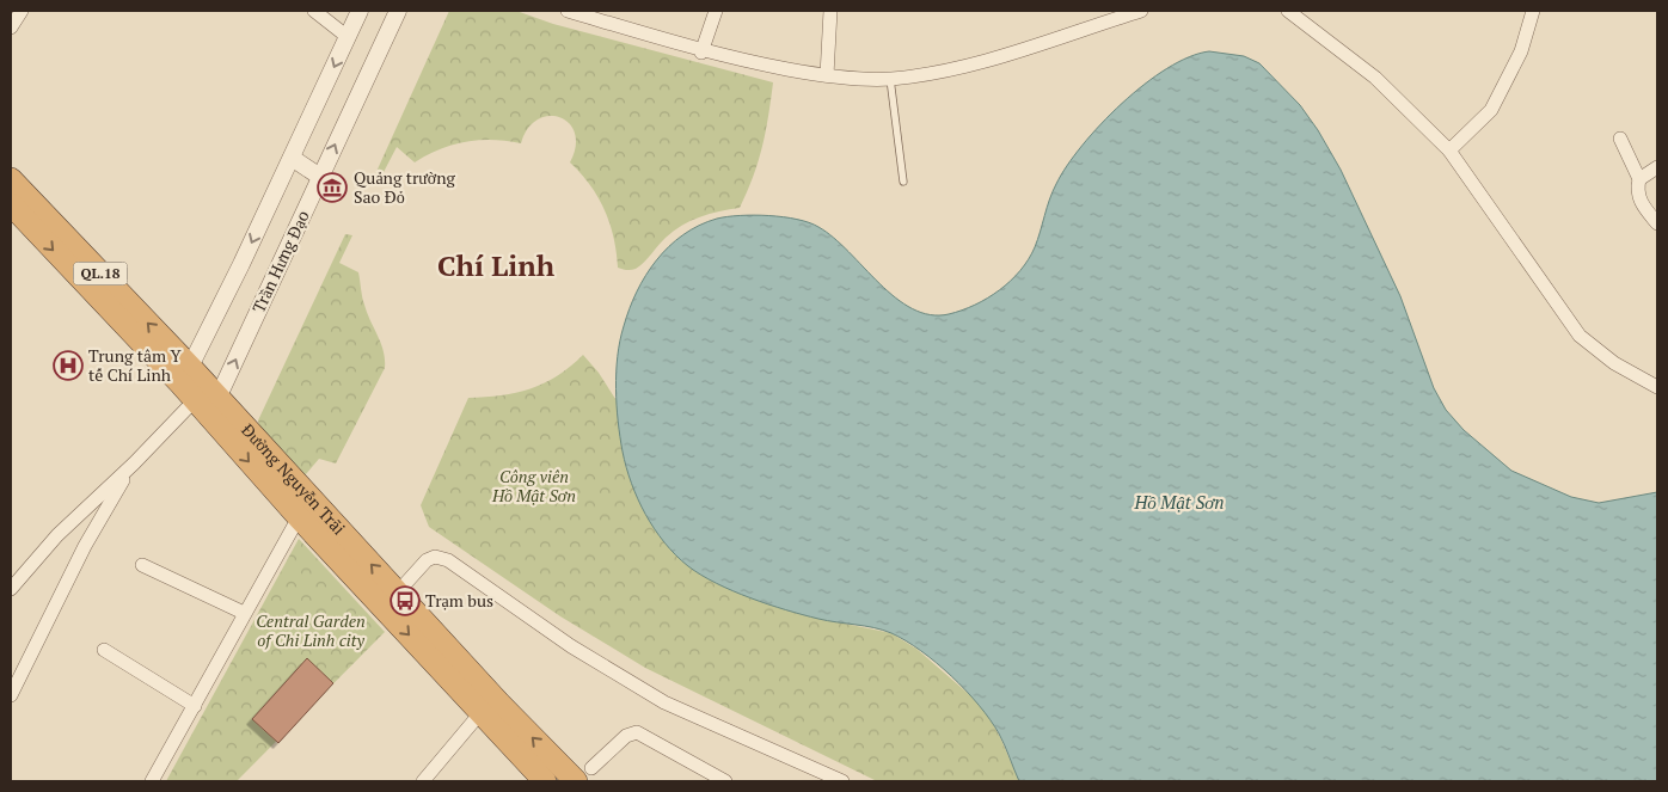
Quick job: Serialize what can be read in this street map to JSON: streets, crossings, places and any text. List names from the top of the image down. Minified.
{"streets":{"highway":["QL.18","Đường Nguyễn Trãi"],"street":["Trần Hưng Đạo"]},"crossings":[["Trần Hưng Đạo","Đường Nguyễn Trãi"]],"districts":["Chí Linh"],"water":["Hồ Mật Sơn"],"parks":["Công viên Hồ Mật Sơn","Central Garden of Chi Linh city"],"places":{"museum":["Quảng trường Sao Đỏ"],"hospital":["Trung tâm Y tế Chí Linh"],"bus stop":["Trạm bus"]}}
